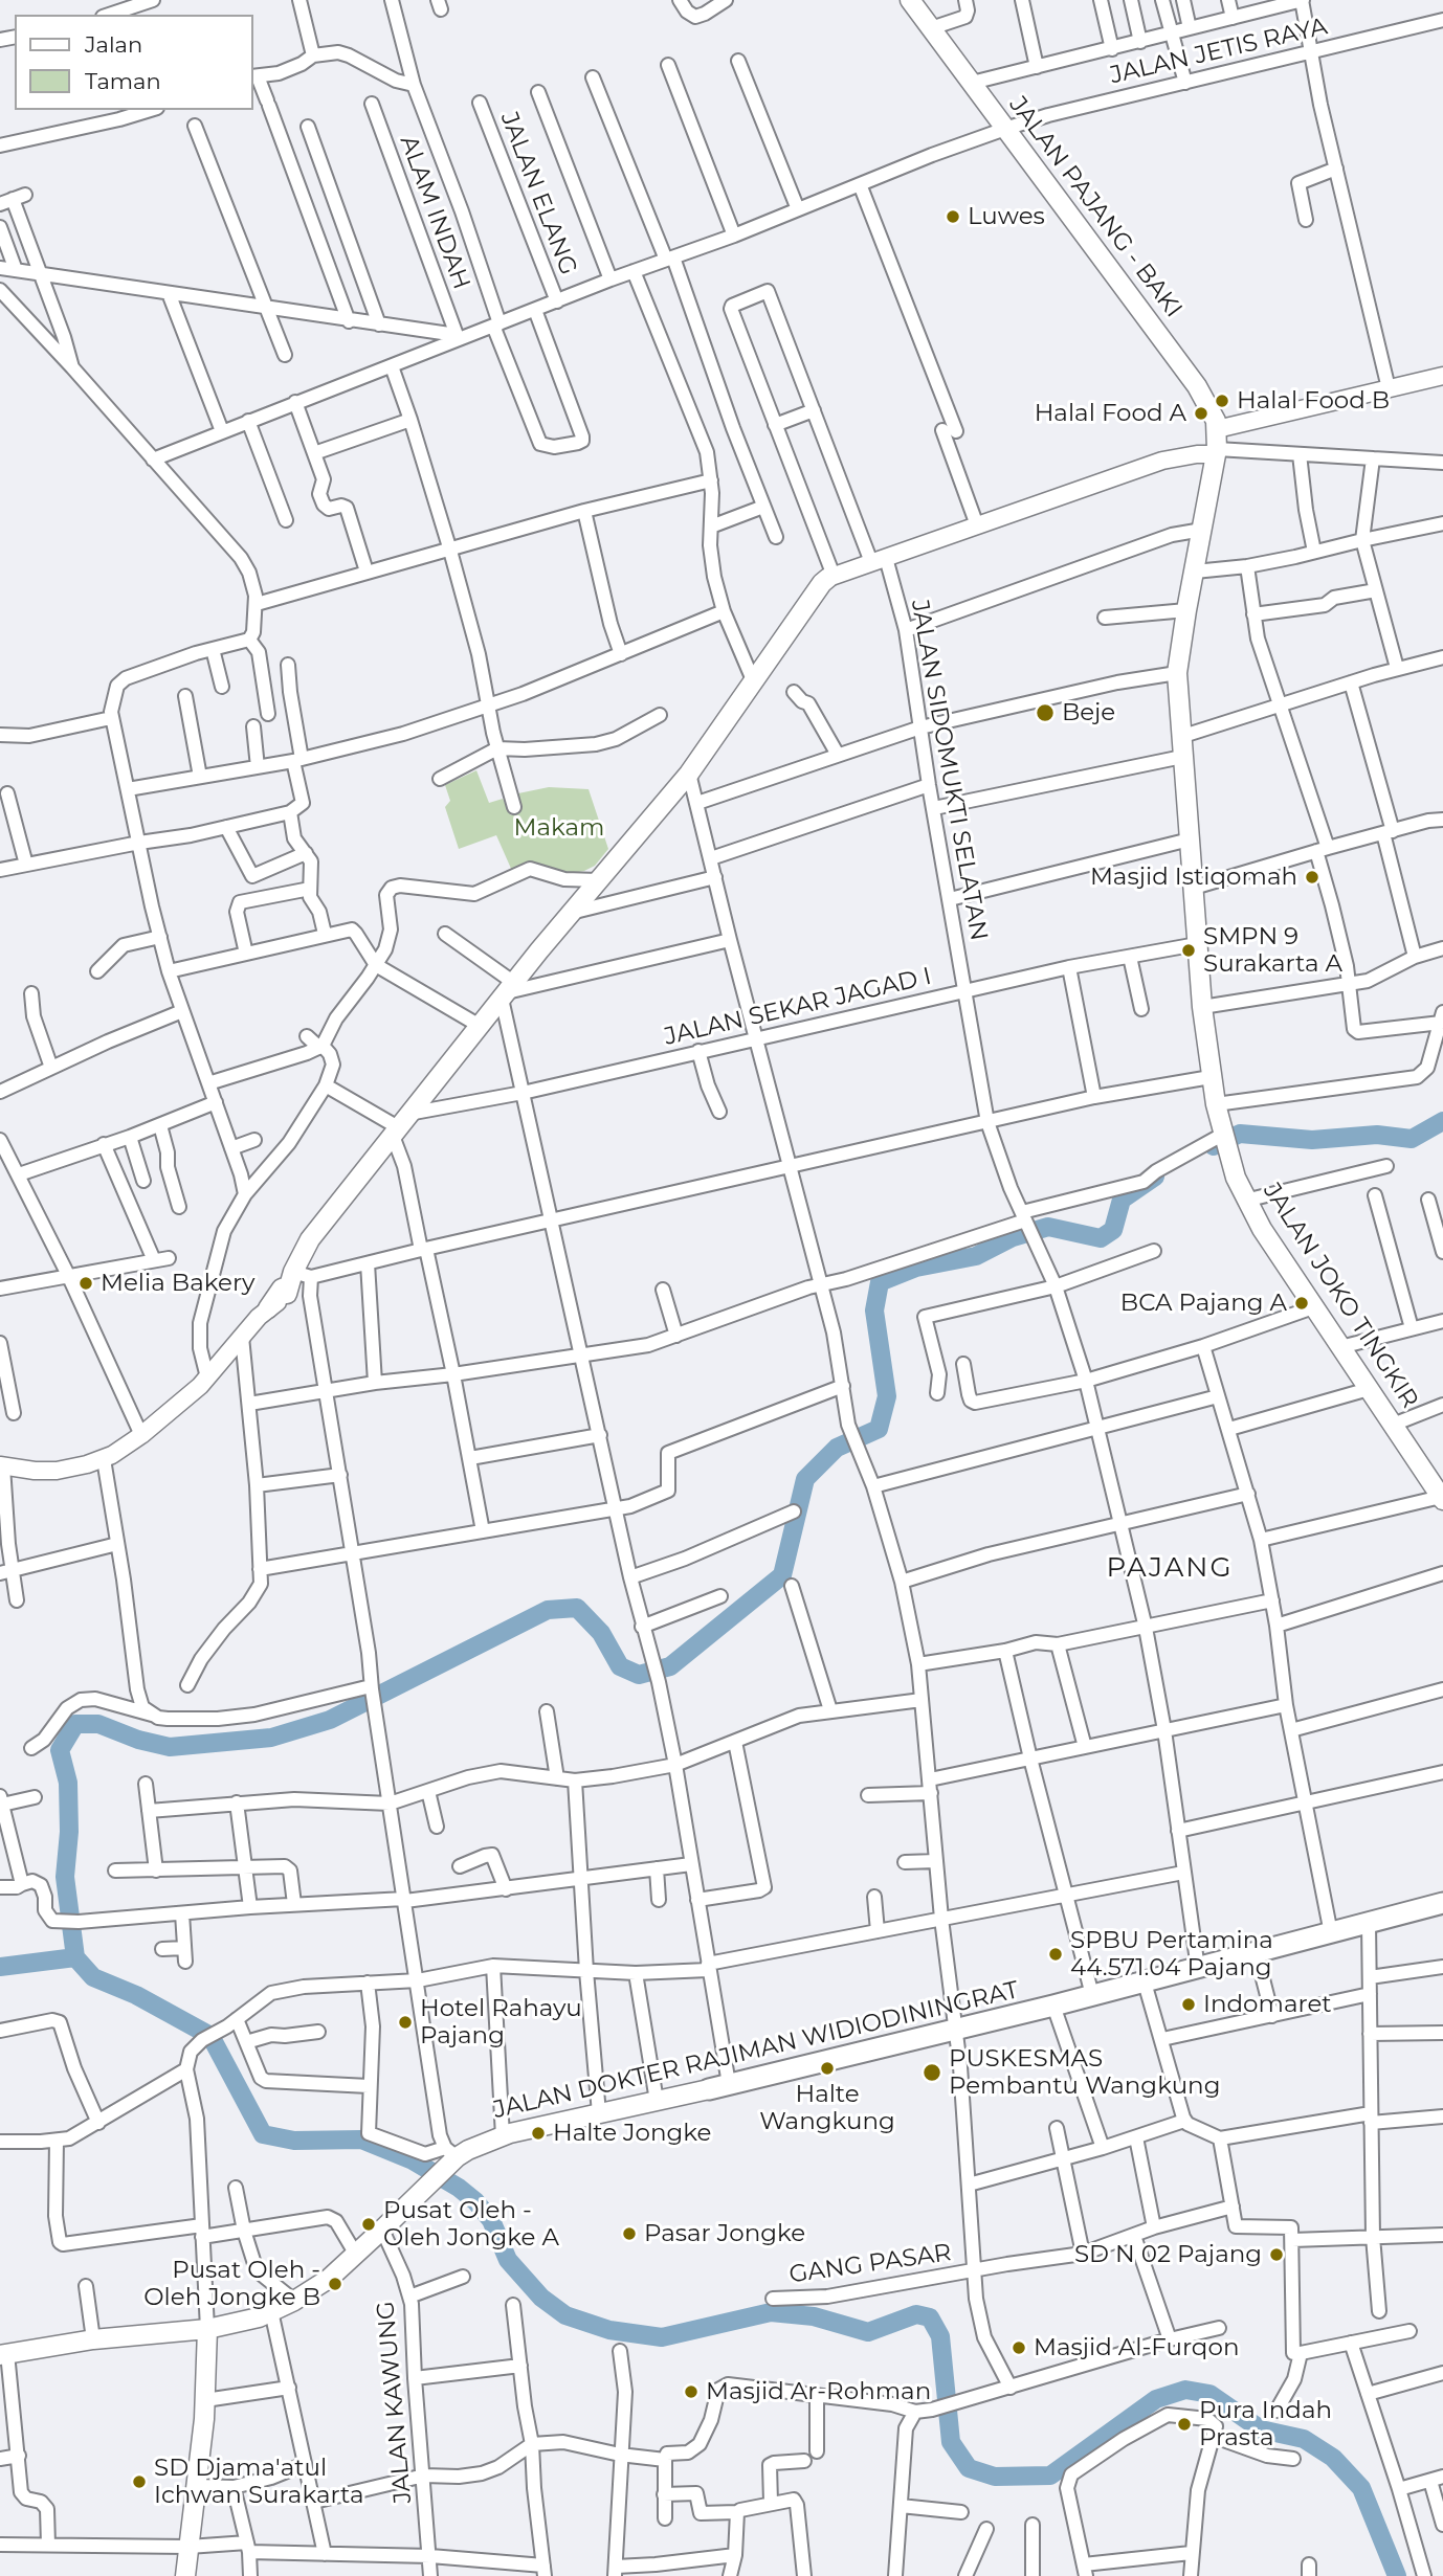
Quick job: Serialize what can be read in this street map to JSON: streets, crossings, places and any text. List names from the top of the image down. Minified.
{"streets":{"main road":["JALAN PAJANG - BAKI","JALAN JOKO TINGKIR","JALAN DOKTER RAJIMAN WIDIODININGRAT"],"street":["JALAN JETIS RAYA","JALAN ELANG","ALAM INDAH","JALAN SIDOMUKTI SELATAN","JALAN SEKAR JAGAD I","GANG PASAR","JALAN KAWUNG"]},"crossings":[["JALAN JETIS RAYA","JALAN ELANG"],["JALAN JETIS RAYA","JALAN PAJANG - BAKI"],["JALAN JETIS RAYA","ALAM INDAH"],["JALAN PAJANG - BAKI","JALAN JOKO TINGKIR"],["JALAN SIDOMUKTI SELATAN","JALAN SEKAR JAGAD I"],["JALAN SIDOMUKTI SELATAN","JALAN DOKTER RAJIMAN WIDIODININGRAT"],["JALAN SEKAR JAGAD I","JALAN JOKO TINGKIR"],["JALAN DOKTER RAJIMAN WIDIODININGRAT","JALAN KAWUNG"]],"districts":["PAJANG"],"parks":["Makam"],"places":["Luwes","Halal Food B","Halal Food A","Beje","Masjid Istiqomah","SMPN 9 Surakarta A","Melia Bakery","BCA Pajang A","SPBU Pertamina 44.571.04 Pajang","Indomaret","Hotel Rahayu Pajang","Halte Wangkung","PUSKESMAS Pembantu Wangkung","Halte Jongke","Pusat Oleh - Oleh Jongke A","Pasar Jongke","SD N 02 Pajang","Pusat Oleh - Oleh Jongke B","Masjid Al-Furqon","Masjid Ar-Rohman","Pura Indah Prasta","SD Djama'atul Ichwan Surakarta"],"legend":["Jalan","Taman"]}
